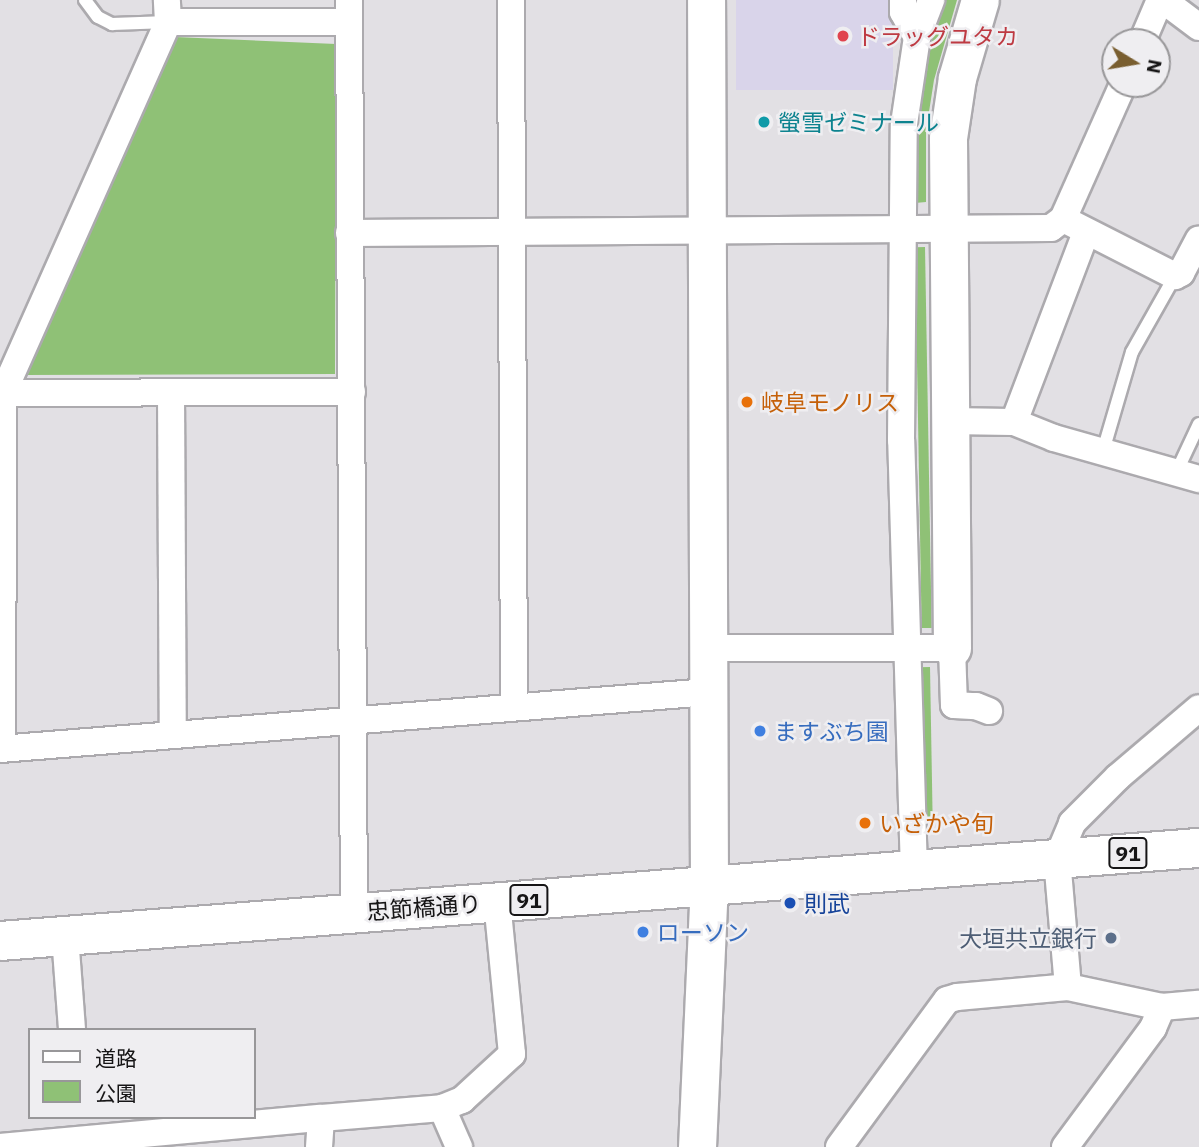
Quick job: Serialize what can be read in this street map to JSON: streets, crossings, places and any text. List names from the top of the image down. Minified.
{"streets":{"main road":["91","忠節橋通り"]},"crossings":[["91","忠節橋通り"]],"places":["ドラッグユタカ","螢雪ゼミナール","岐阜モノリス","ますぶち園","いざかや旬","則武","ローソン","大垣共立銀行"],"legend":["道路","公園"],"north":"right"}
